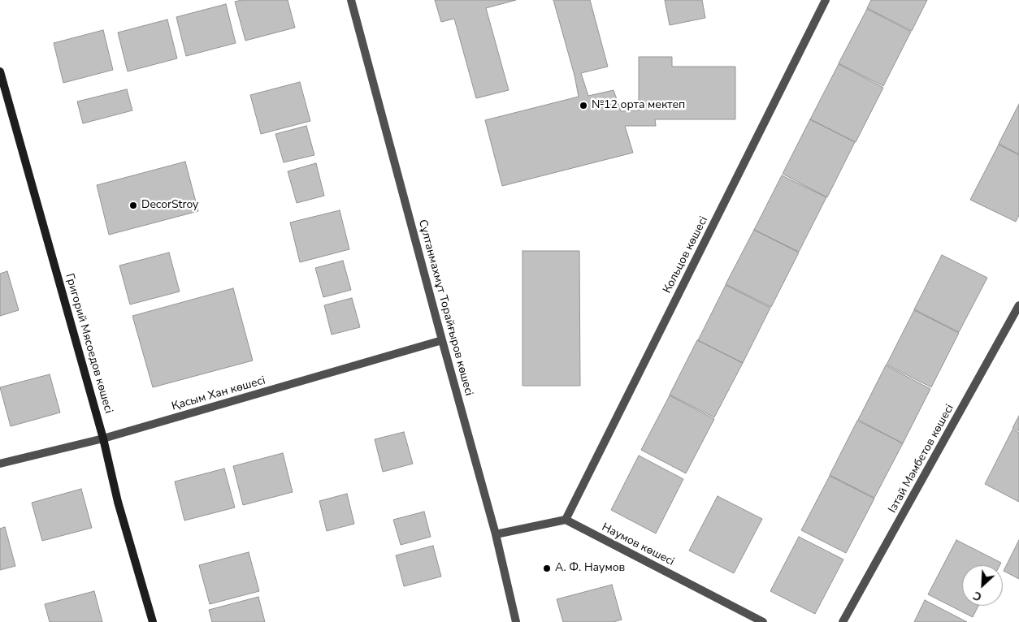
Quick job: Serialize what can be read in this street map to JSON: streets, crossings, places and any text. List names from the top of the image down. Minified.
{"streets":{"main road":["Григорий Мясоедов көшесі"],"street":["Кольцов көшесі","Сұлтанмахмұт Торайғыров көшесі","Қасым Хан көшесі","Ізтай Мәмбетов көшесі","Наумов көшесі"]},"crossings":[["Кольцов көшесі","Наумов көшесі"],["Сұлтанмахмұт Торайғыров көшесі","Қасым Хан көшесі"],["Григорий Мясоедов көшесі","Қасым Хан көшесі"]],"places":["№12 орта мектеп","DecorStroy","А. Ф. Наумов"],"north":"bottom left"}
